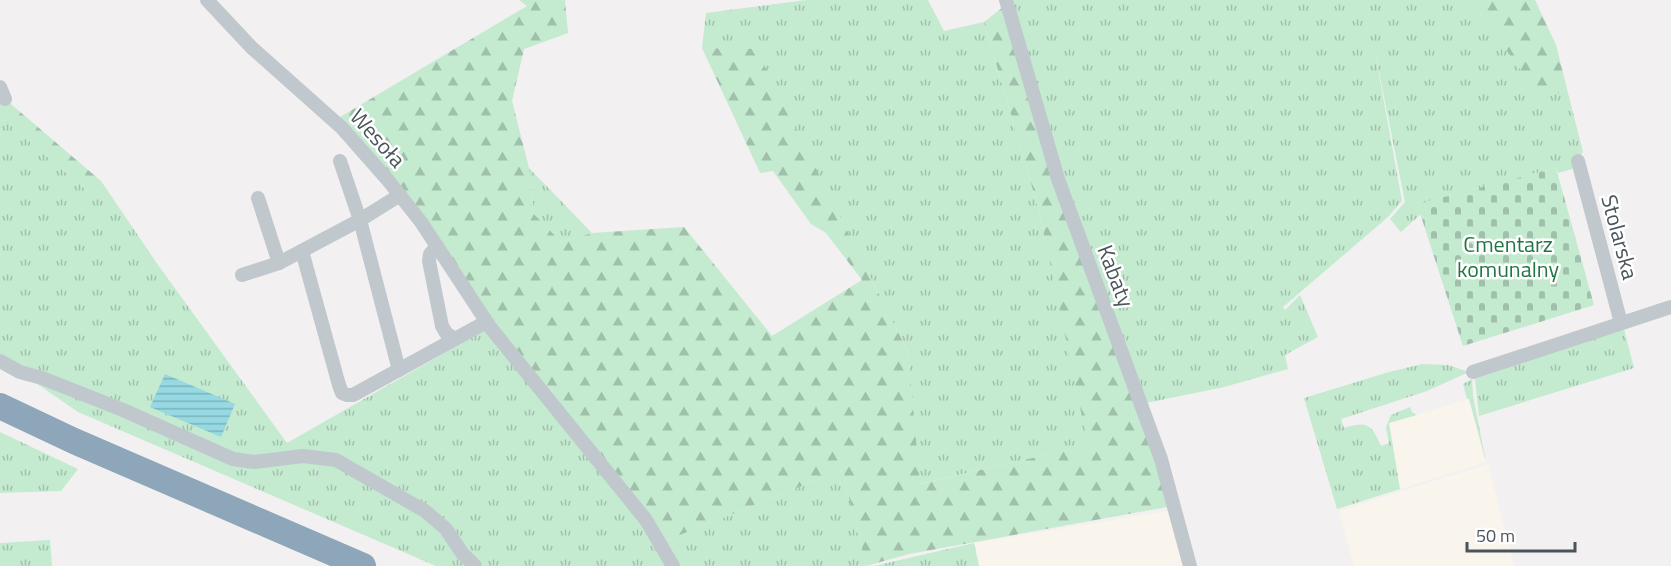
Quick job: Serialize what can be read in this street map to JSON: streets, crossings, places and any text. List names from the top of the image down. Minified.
{"streets":{"street":["Wesoła","Stolarska","Kabaty"]},"parks":["Cmentarz komunalny"],"scale_bar":"50 m"}
